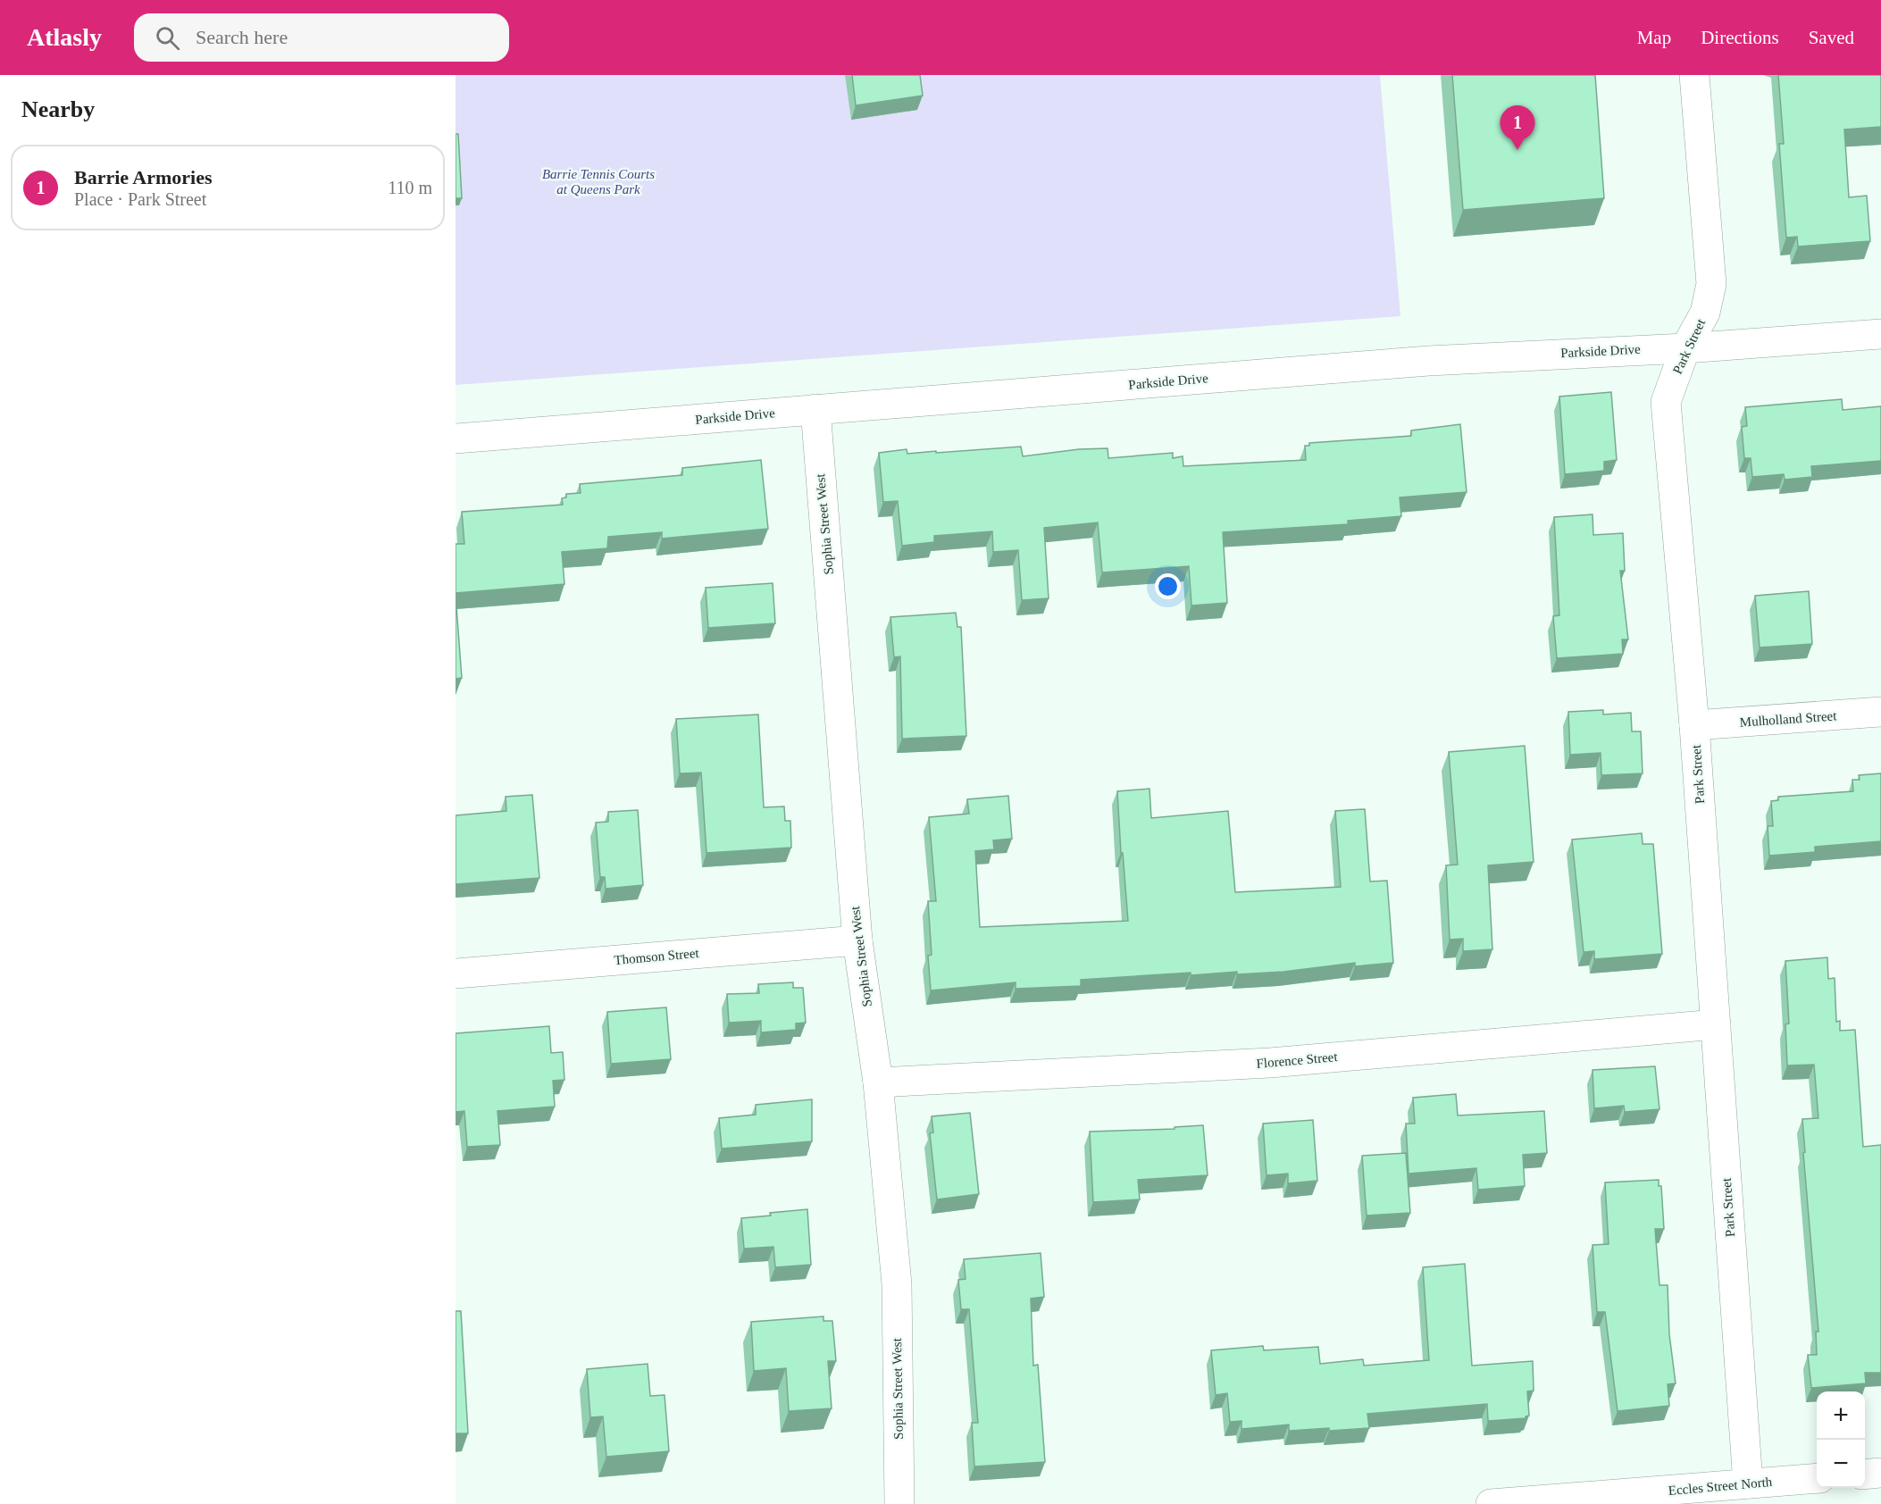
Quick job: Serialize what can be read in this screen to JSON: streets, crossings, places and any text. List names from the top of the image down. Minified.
{"streets":{"street":["Park Street","Parkside Drive","Sophia Street West","Mulholland Street","Thomson Street","Florence Street","Eccles Street North"]},"crossings":[["Park Street","Parkside Drive"],["Park Street","Mulholland Street"],["Park Street","Florence Street"],["Park Street","Eccles Street North"],["Parkside Drive","Sophia Street West"],["Sophia Street West","Thomson Street"],["Sophia Street West","Florence Street"]],"parks":["Barrie Tennis Courts at Queens Park"],"page":{"header":"Atlasly","search":"Search here","nav":["Map","Directions","Saved"],"heading":"Nearby","pins":"1","list":[{"mark":"1","name":"Barrie Armories","note":"Place · Park Street","value":"110 m"}],"map_buttons":["+","−"]}}
